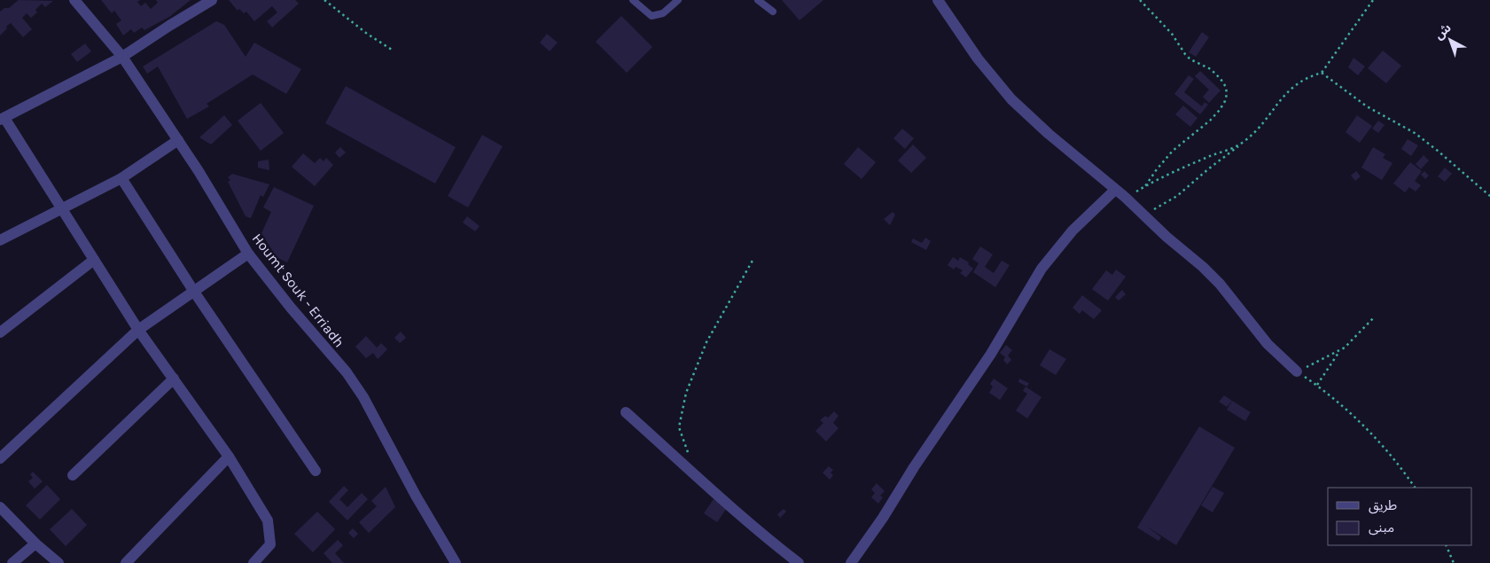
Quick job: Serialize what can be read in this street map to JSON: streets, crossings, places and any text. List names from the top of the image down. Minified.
{"streets":{"street":["Houmt Souk - Erriadh"]},"legend":["طريق","مبنى"],"north":"top left"}
